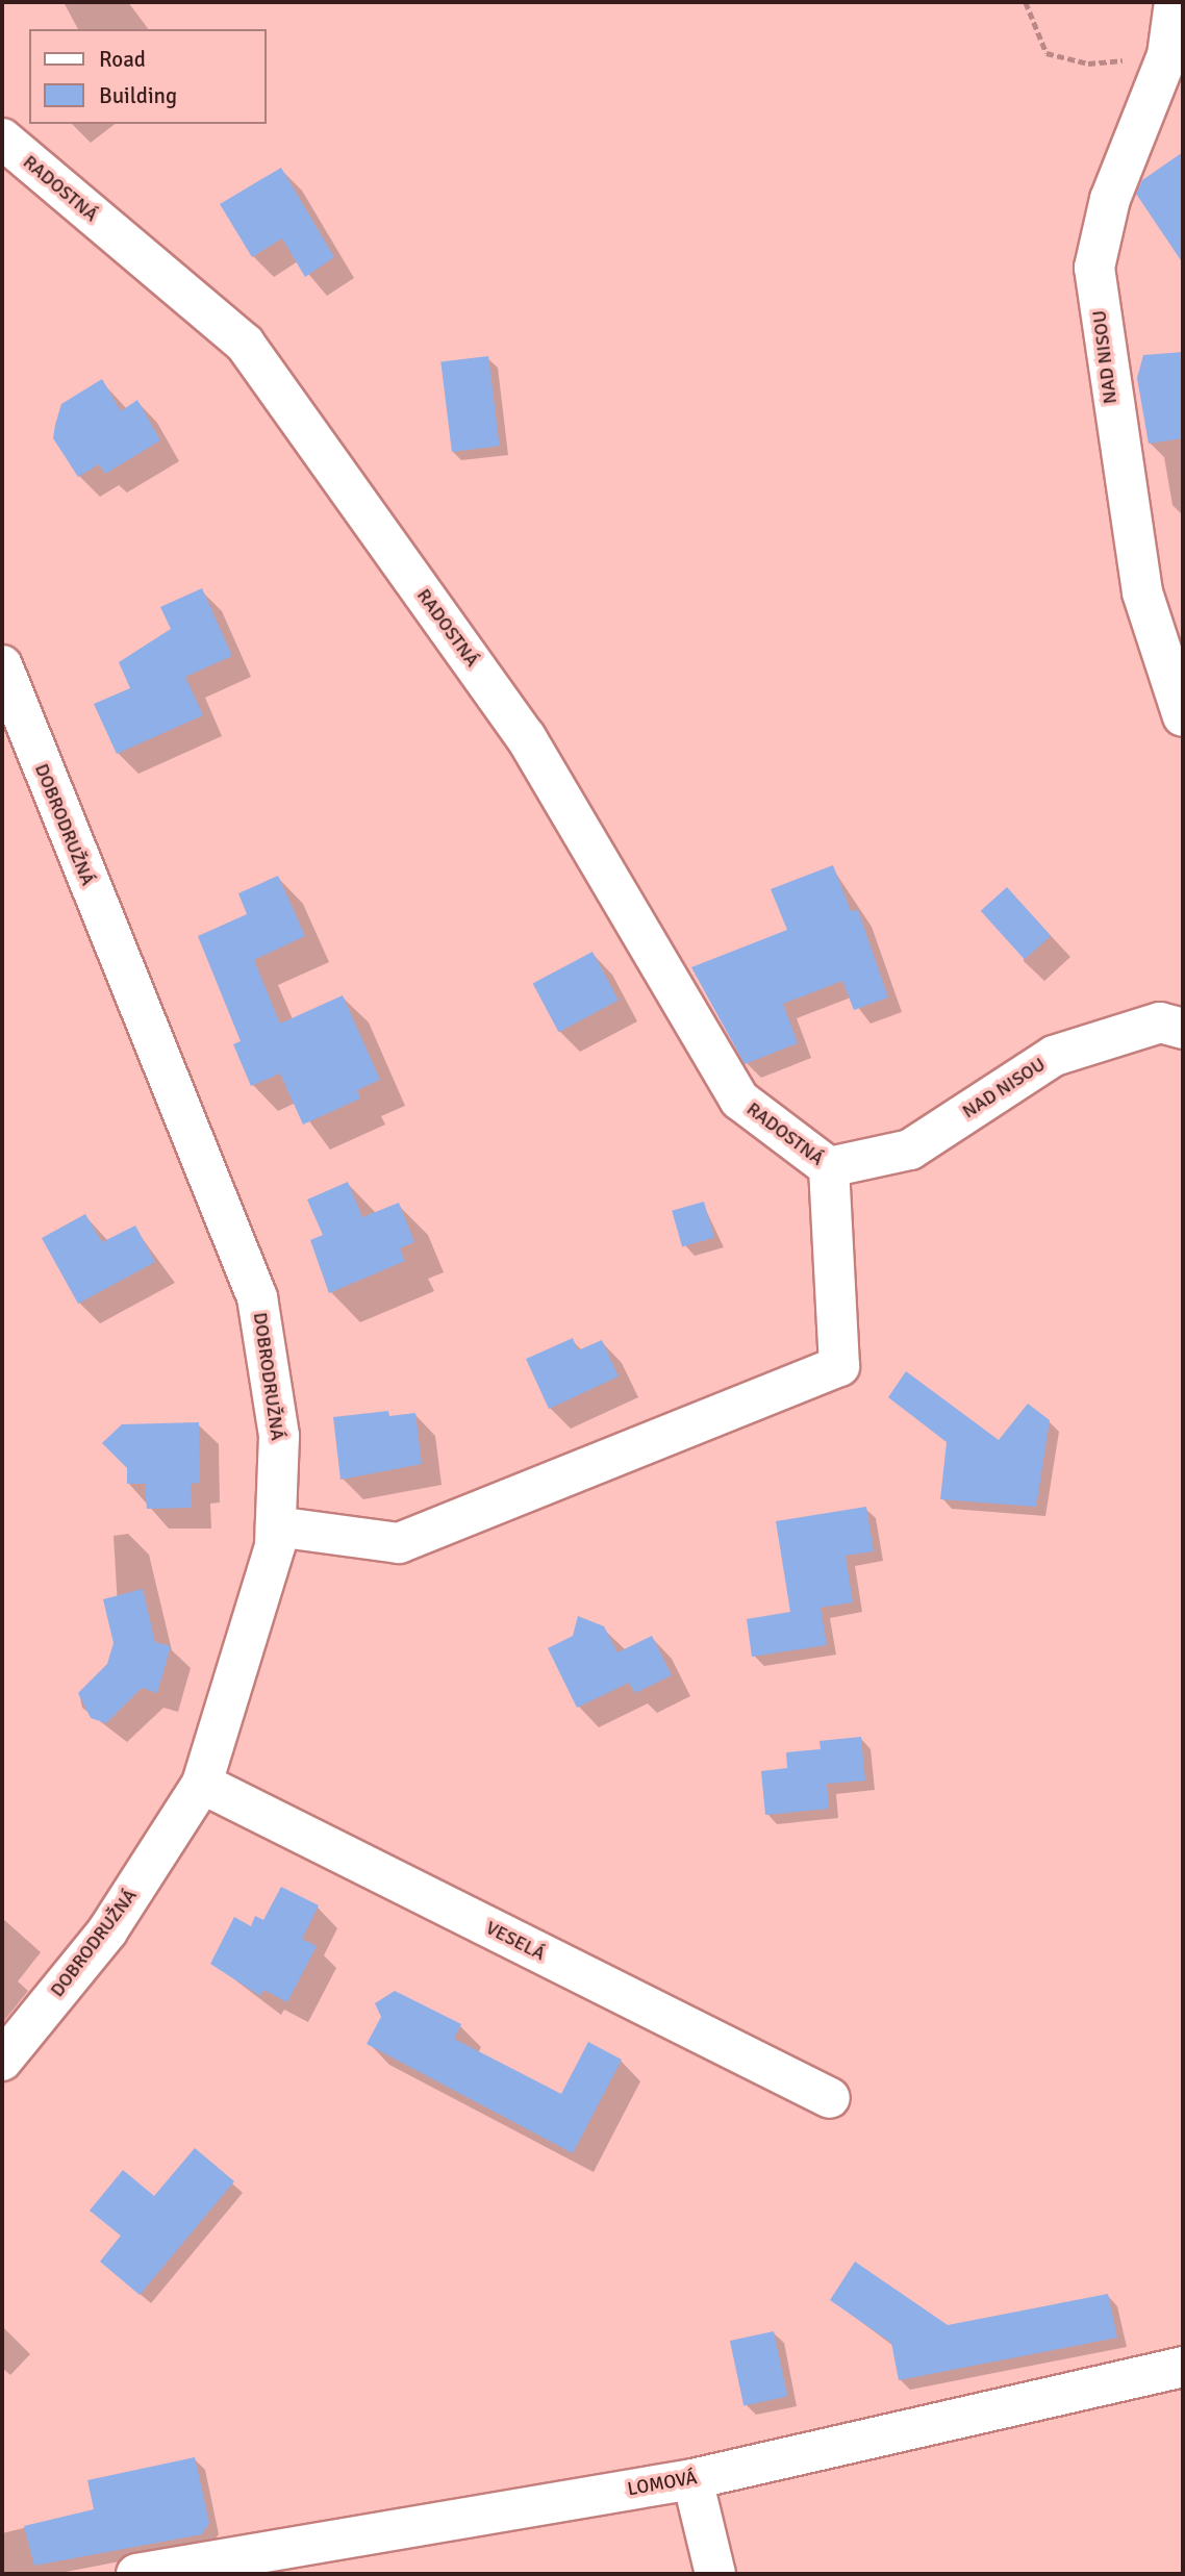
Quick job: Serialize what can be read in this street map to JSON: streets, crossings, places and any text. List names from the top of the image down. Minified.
{"streets":{"street":["RADOSTNÁ","NAD NISOU","DOBRODRUŽNÁ","VESELÁ","LOMOVÁ"]},"crossings":[["RADOSTNÁ","NAD NISOU"],["DOBRODRUŽNÁ","VESELÁ"]],"legend":["Road","Building"]}
